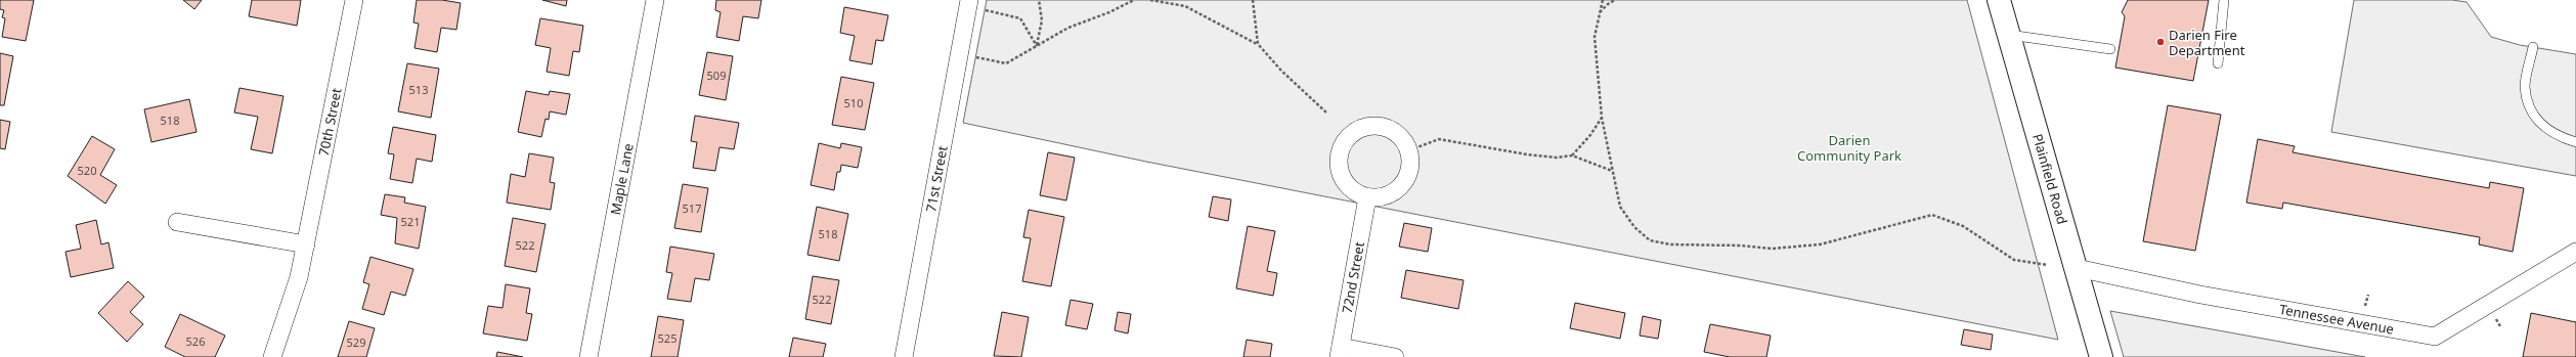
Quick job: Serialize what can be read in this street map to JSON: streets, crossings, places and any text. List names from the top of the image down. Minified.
{"streets":{"main road":["Plainfield Road"],"street":["70th Street","Maple Lane","71st Street","72nd Street","Tennessee Avenue"]},"crossings":[["Plainfield Road","Tennessee Avenue"]],"parks":["Darien Community Park"],"places":["Darien Fire Department"],"house_numbers":["509","513","510","518","520","517","521","518","522","522","525","526","529"]}
